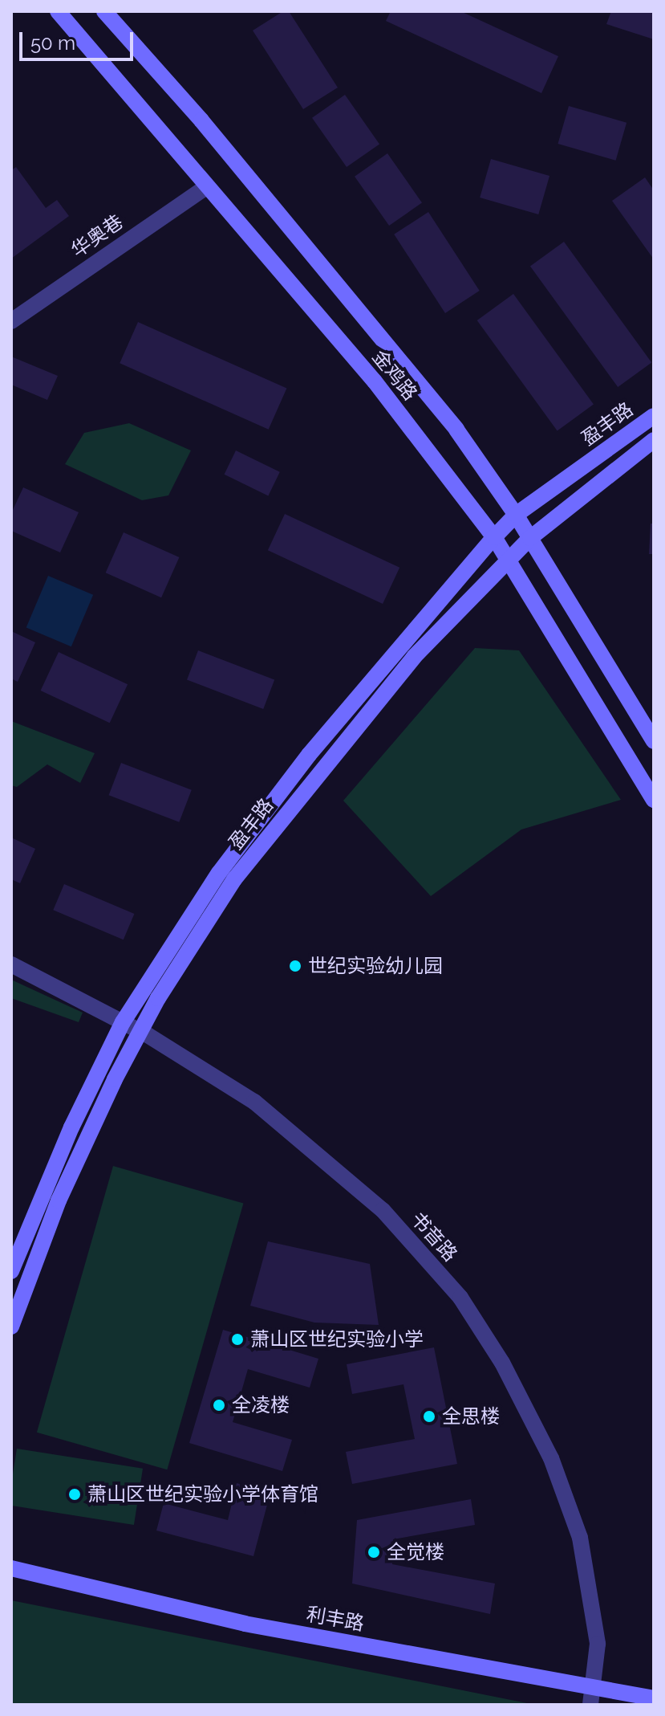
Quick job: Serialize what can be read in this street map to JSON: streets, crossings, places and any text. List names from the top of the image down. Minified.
{"streets":{"main road":["金鸡路","盈丰路","利丰路"],"street":["华奥巷","书音路"]},"crossings":[["华奥巷","金鸡路"],["金鸡路","盈丰路"],["盈丰路","书音路"],["书音路","利丰路"]],"places":["世纪实验幼儿园","萧山区世纪实验小学","全凌楼","全思楼","萧山区世纪实验小学体育馆","全觉楼"],"scale_bar":"50 m"}
